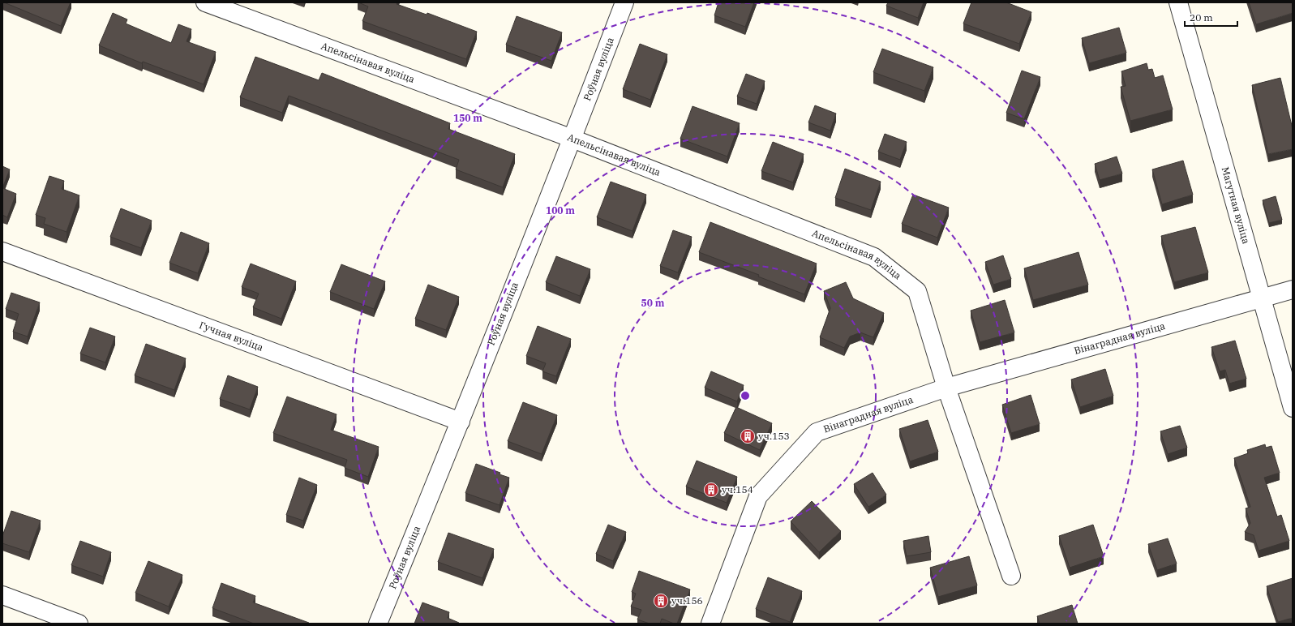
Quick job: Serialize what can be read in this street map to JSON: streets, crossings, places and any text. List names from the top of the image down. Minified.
{"streets":{"street":["Апельсінавая вуліца","Роўная вуліца","Магутная вуліца","Гучная вуліца","Вінаградная вуліца"]},"crossings":[["Апельсінавая вуліца","Роўная вуліца"],["Апельсінавая вуліца","Вінаградная вуліца"],["Роўная вуліца","Гучная вуліца"],["Магутная вуліца","Вінаградная вуліца"]],"places":{"building":["уч.153","уч.154","уч.156"]},"scale_bar":"20 m","rings":["150 m","100 m","50 m"]}
